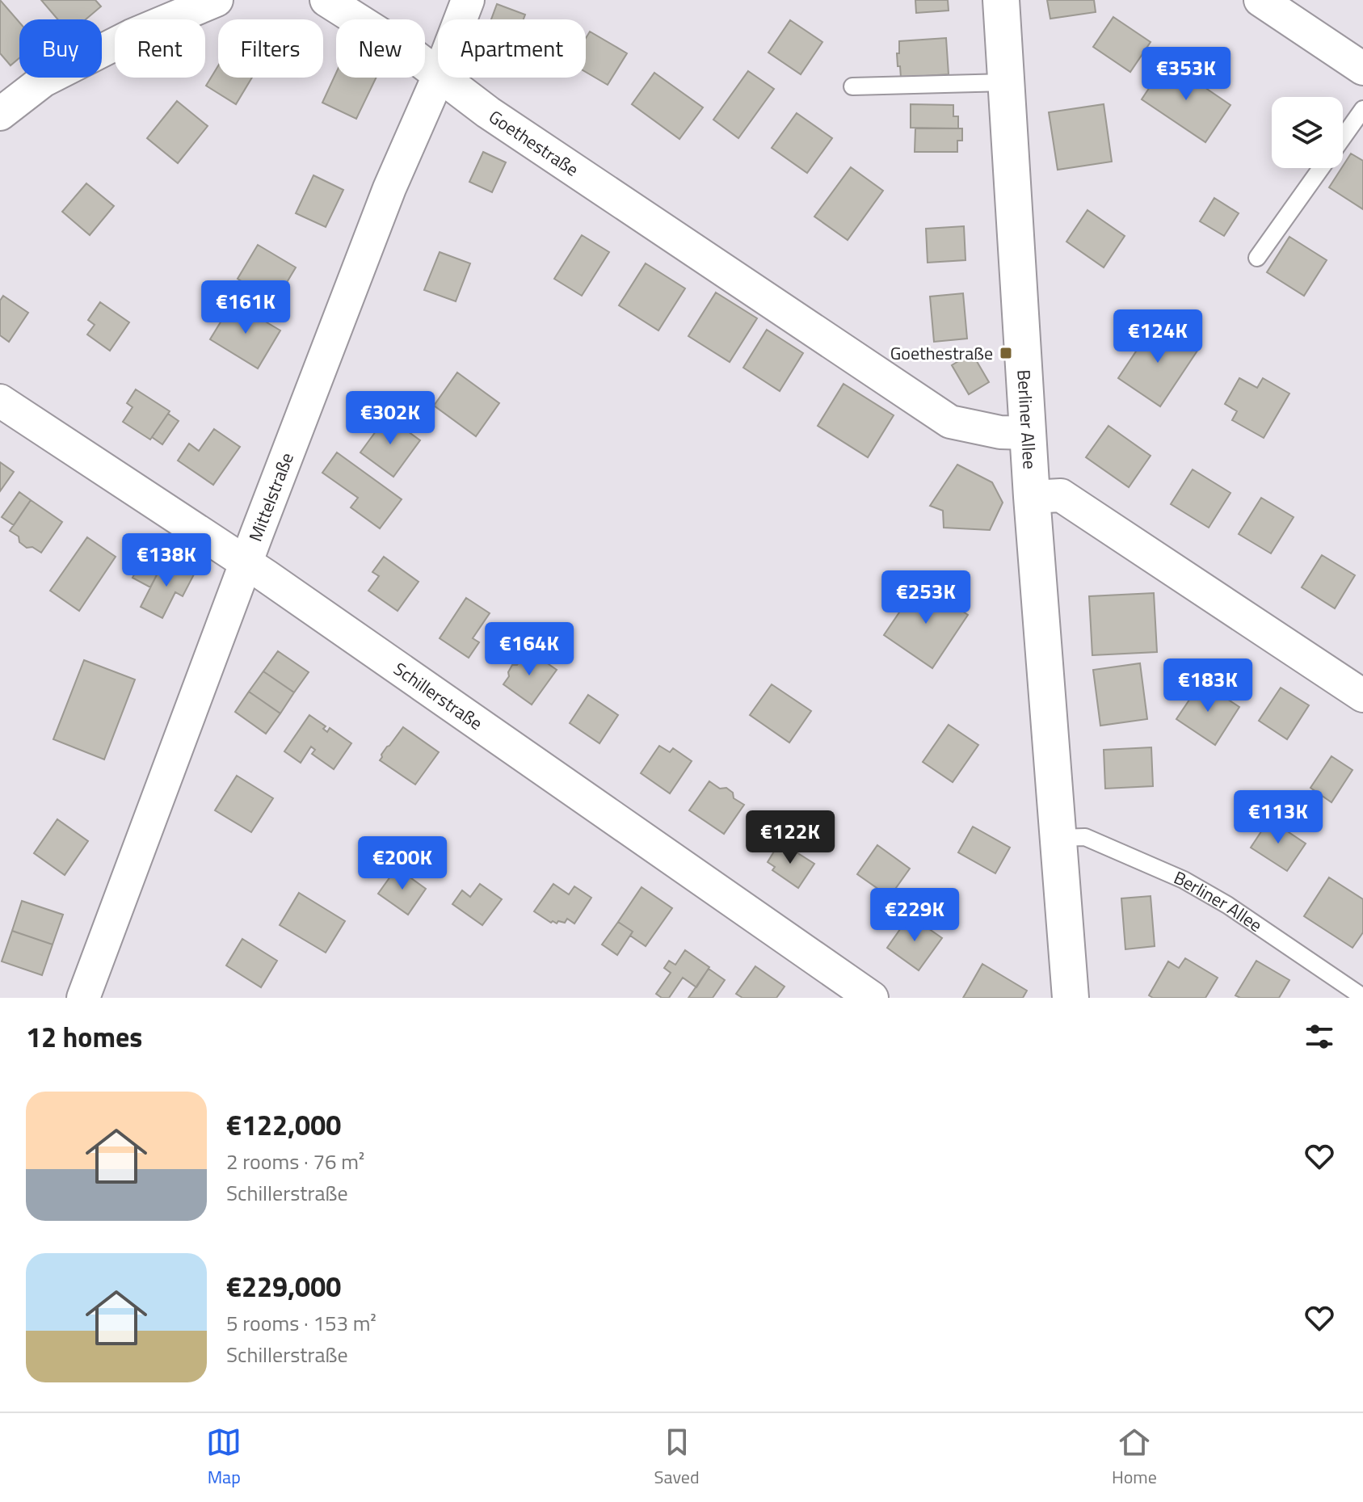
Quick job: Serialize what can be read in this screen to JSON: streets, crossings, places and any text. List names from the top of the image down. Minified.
{"streets":{"street":["Goethestraße","Berliner Allee","Mittelstraße","Schillerstraße"]},"crossings":[["Goethestraße","Berliner Allee"],["Mittelstraße","Schillerstraße"]],"places":{"transit":["Goethestraße"]},"page":{"chip":["Buy","Rent","Filters","New","Apartment"],"price":["€353K","€161K","€124K","€302K","€138K","€253K","€164K","€183K","€113K","€122K","€200K","€229K"],"heading":"12 homes","list":[{"name":"€122,000","note":"2 rooms · 76 m² · Schillerstraße"},{"name":"€229,000","note":"5 rooms · 153 m² · Schillerstraße"}],"tabs":["Map","Saved","Home"]}}
